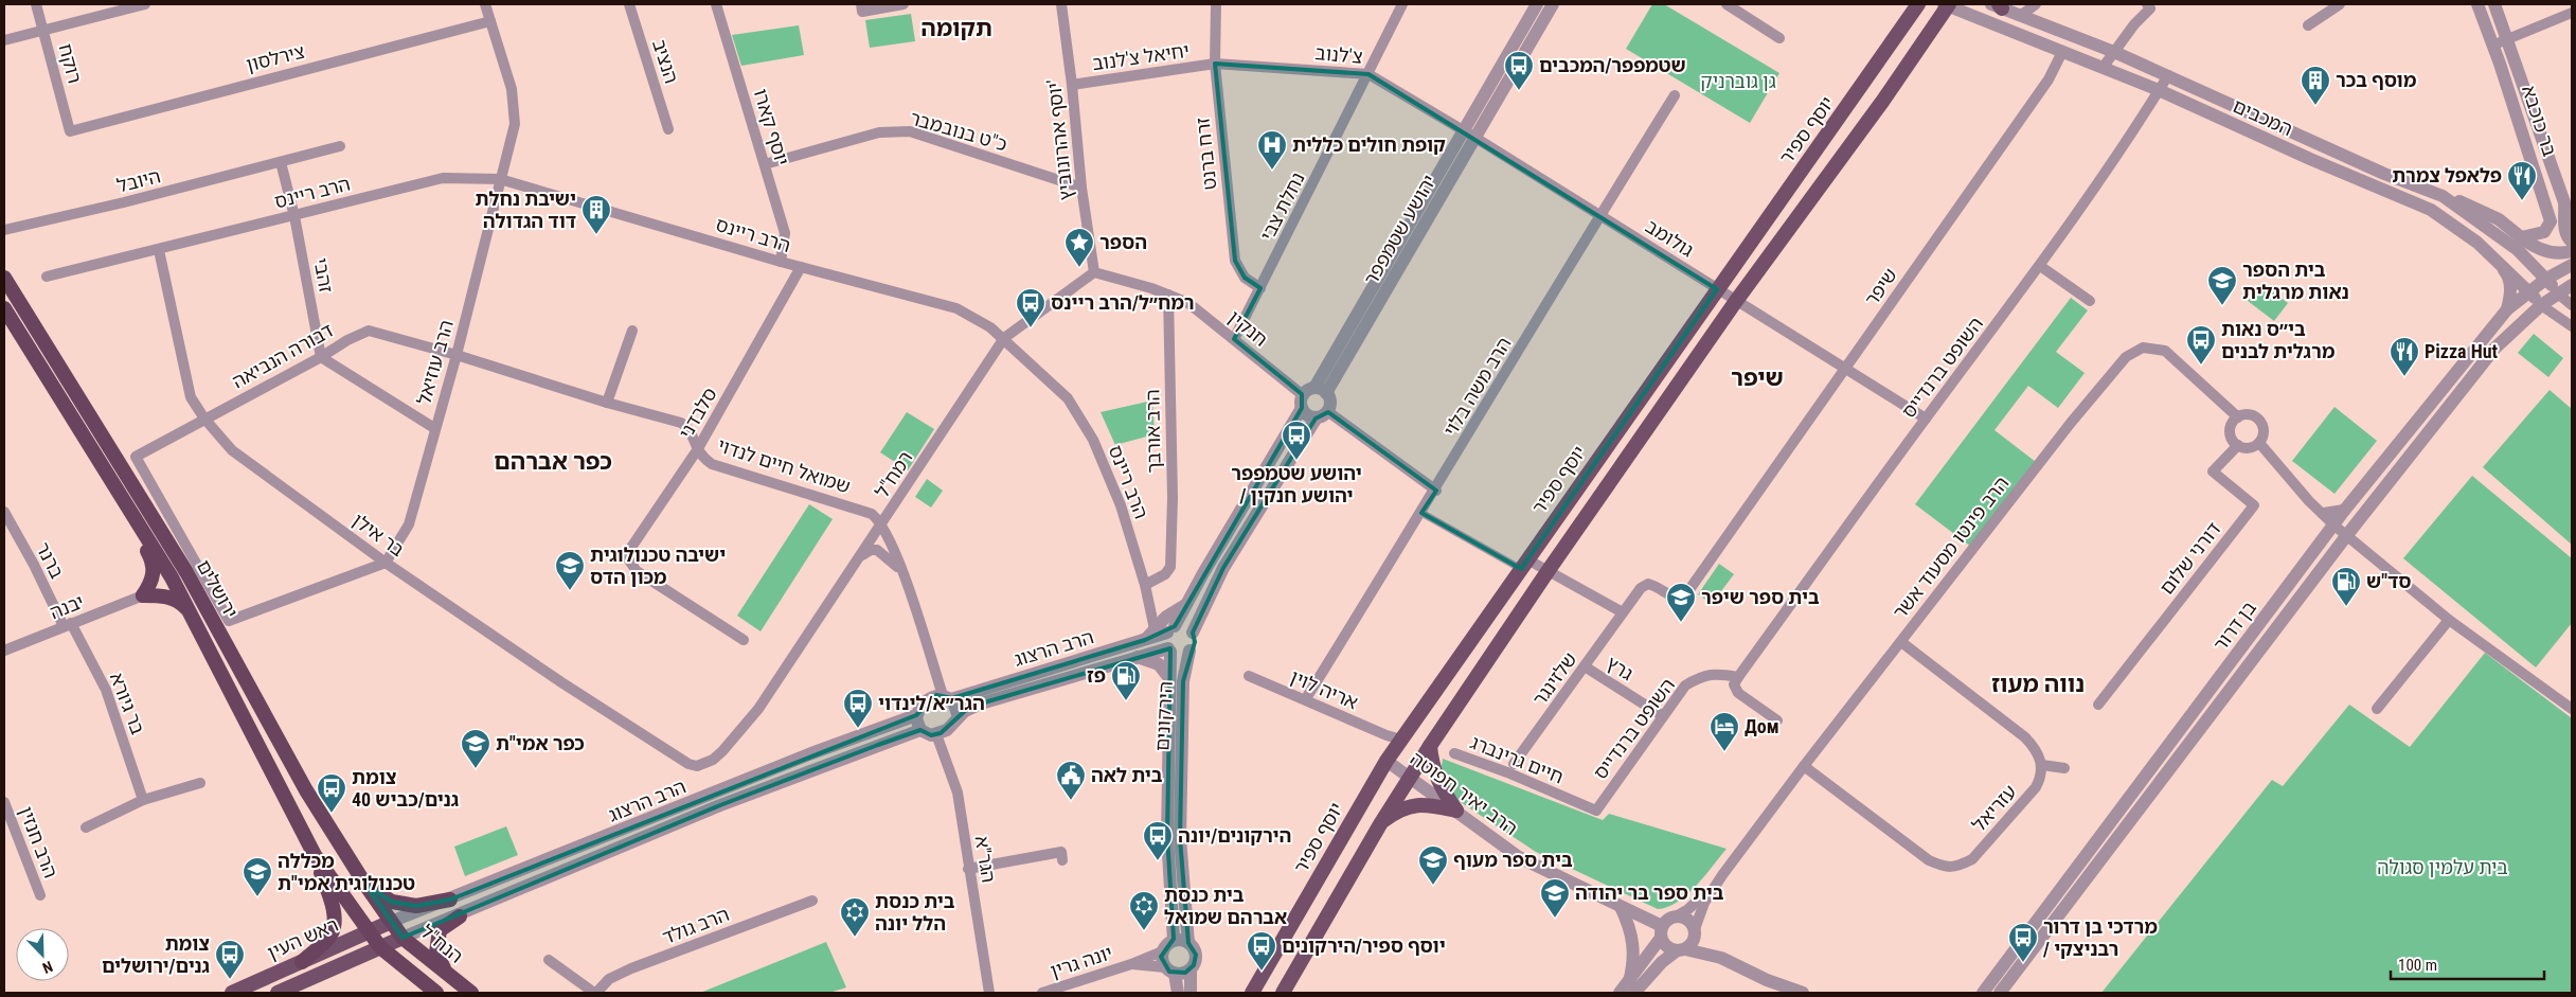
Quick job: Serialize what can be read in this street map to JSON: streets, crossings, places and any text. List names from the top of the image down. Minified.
{"streets":{"highway":["ירושלים","הנח\"ל"],"main road":["יוסף ספיר","ראש העין"],"street":["צ'לנוב","יחיאל צ'לנוב","צירלסון","הנציב","רוקח","המכבים","בר כוכבא","יוסף קארו","כ\"ט בנובמבר","יוסף אהרונוביץ'","זרח ברנט","היובל","הרב ריינס","נחלת צבי","יהושע שטמפפר","גולומב","זהבי","שיפר","חנקין","דבורה הנביאה","הרב עוזיאל","השופט ברנדייס","הרב משה בלוי","סלבדני","הרב אורבך","שמואל חיים לנדוי","רמח\"ל","בר אילן","הרב פינטו מסעוד אשר","דורני שלום","ברנר","יבנה","בן דרור","הרב הרצוג","גרץ","שלזינגר","אריה לוין","בר גיורא","הירקונים","חיים גרינברג","הרב יאיר חפוטה","עזריאל","הרב חנזין","הגר\"א","הרב גולד","יונה גרין"]},"crossings":[["צ'לנוב","יחיאל צ'לנוב"],["צ'לנוב","זרח ברנט"],["צ'לנוב","נחלת צבי"],["צ'לנוב","יהושע שטמפפר"],["צ'לנוב","גולומב"],["יחיאל צ'לנוב","יוסף אהרונוביץ'"],["יחיאל צ'לנוב","זרח ברנט"],["צירלסון","רוקח"],["צירלסון","הרב עוזיאל"],["המכבים","שיפר"],["המכבים","השופט ברנדייס"],["המכבים","בן דרור"],["יוסף קארו","כ\"ט בנובמבר"],["יוסף קארו","הרב ריינס"],["יוסף ספיר","גולומב"],["יוסף ספיר","אריה לוין"],["יוסף ספיר","הרב יאיר חפוטה"],["כ\"ט בנובמבר","יוסף אהרונוביץ'"],["יוסף אהרונוביץ'","רמח\"ל"],["זרח ברנט","נחלת צבי"],["היובל","זהבי"],["הרב ריינס","יהושע שטמפפר"],["הרב ריינס","זהבי"],["הרב ריינס","הרב עוזיאל"],["הרב ריינס","סלבדני"],["הרב ריינס","הרב אורבך"],["הרב ריינס","רמח\"ל"],["הרב ריינס","בר אילן"],["הרב ריינס","הרב הרצוג"],["הרב ריינס","הירקונים"],["נחלת צבי","חנקין"],["יהושע שטמפפר","גולומב"],["יהושע שטמפפר","חנקין"],["יהושע שטמפפר","הרב הרצוג"],["יהושע שטמפפר","הירקונים"],["גולומב","שיפר"],["גולומב","השופט ברנדייס"],["גולומב","הרב משה בלוי"],["זהבי","דבורה הנביאה"],["שיפר","שלזינגר"],["חנקין","הרב אורבך"],["דבורה הנביאה","הרב עוזיאל"],["דבורה הנביאה","שמואל חיים לנדוי"],["דבורה הנביאה","בר אילן"],["הרב עוזיאל","שמואל חיים לנדוי"],["הרב עוזיאל","בר אילן"],["השופט ברנדייס","גרץ"],["השופט ברנדייס","חיים גרינברג"],["סלבדני","שמואל חיים לנדוי"],["שמואל חיים לנדוי","רמח\"ל"],["שמואל חיים לנדוי","הרב הרצוג"],["שמואל חיים לנדוי","הגר\"א"],["רמח\"ל","בר אילן"],["הרב פינטו מסעוד אשר","דורני שלום"],["הרב פינטו מסעוד אשר","הרב יאיר חפוטה"],["הרב פינטו מסעוד אשר","עזריאל"],["ברנר","יבנה"],["ברנר","בר גיורא"],["ירושלים","הרב הרצוג"],["ירושלים","ראש העין"],["ירושלים","הנח\"ל"],["יבנה","בר גיורא"],["הרב הרצוג","הירקונים"],["הרב הרצוג","הגר\"א"],["הרב הרצוג","ראש העין"],["הרב הרצוג","הנח\"ל"],["גרץ","שלזינגר"],["הירקונים","יונה גרין"],["ראש העין","הנח\"ל"]],"districts":["תקומה","שיפר","כפר אברהם","נווה מעוז"],"parks":["גן גוברניק","בית עלמין סגולה"],"places":{"bus stop":["שטמפפר/המכבים","רמח״ל/הרב ריינס","בי״ס נאות מרגלית לבנים","יהושע שטמפפר / יהושע חנקין","הגר״א/לינדוי","צומת גנים/כביש 40","הירקונים/יונה","מרדכי בן דרור / רבניצקי","יוסף ספיר/הירקונים","צומת גנים/ירושלים"],"building":["מוסף בכר","ישיבת נחלת דוד הגדולה"],"hospital":["קופת חולים כללית"],"restaurant":["פלאפל צמרת","Pizza Hut"],"place":["הספר"],"school or university":["בית הספר נאות מרגלית","ישיבה טכנולוגית מכון הדס","בית ספר שיפר","כפר אמי\"ת","בית ספר מעוף","מכללה טכנולוגית אמי\"ת","בית ספר בר יהודה"],"fuel station":["סד\"ש","פז"],"hotel":["Дом"],"public building":["בית לאה"],"synagogue":["בית כנסת אברהם שמואל","בית כנסת הלל יונה"]},"scale_bar":"100 m","north":"bottom right"}
